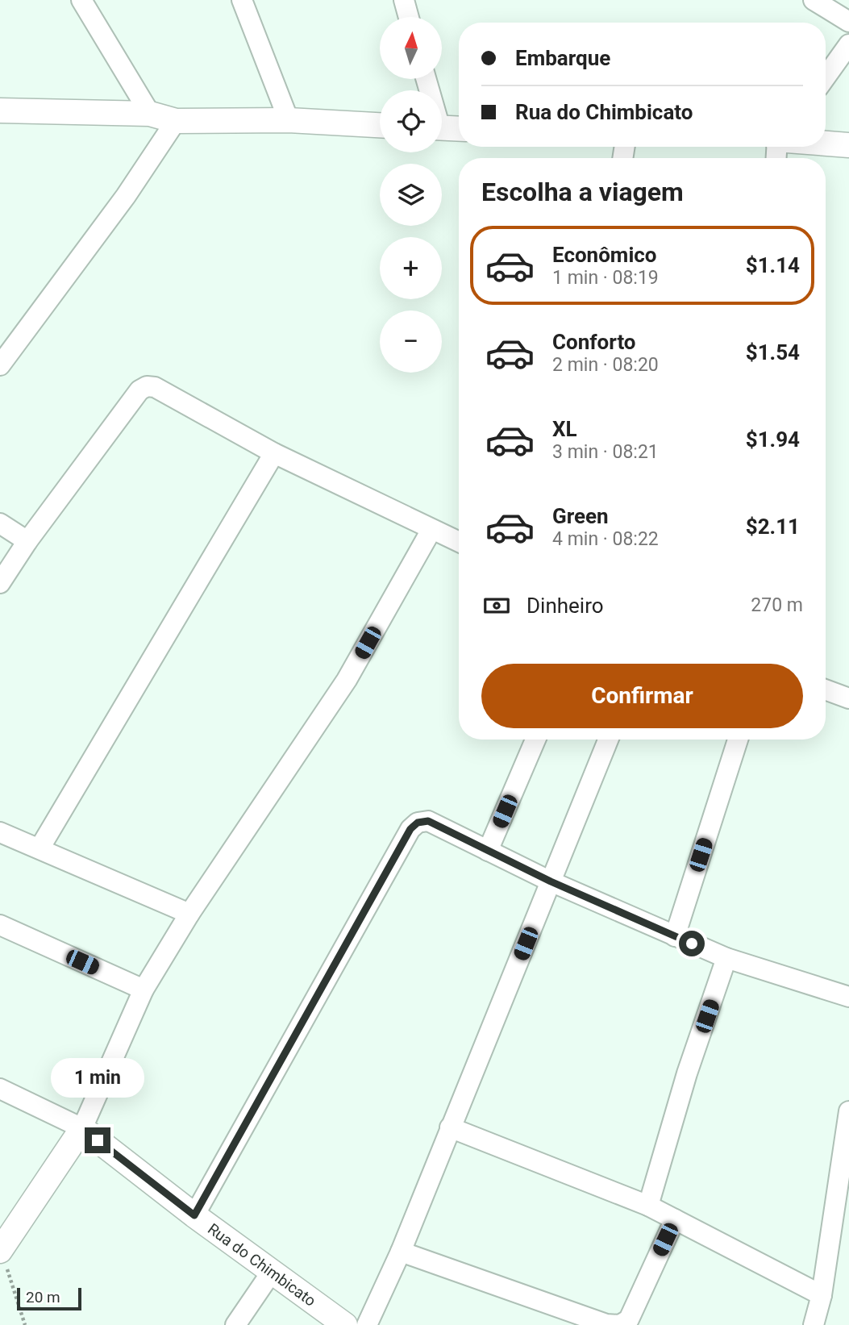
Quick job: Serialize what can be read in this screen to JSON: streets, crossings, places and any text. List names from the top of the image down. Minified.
{"streets":{"street":["Rua do Chimbicato"]},"scale_bar":"20 m","north":"top","page":{"map_buttons":["+","−"],"banner":["Embarque","Rua do Chimbicato"],"heading":"Escolha a viagem","list":[{"name":"Econômico","note":"1 min · 08:19","value":"$1.14"},{"name":"Conforto","note":"2 min · 08:20","value":"$1.54"},{"name":"XL","note":"3 min · 08:21","value":"$1.94"},{"name":"Green","note":"4 min · 08:22","value":"$2.11"}],"pay":["Dinheiro","270 m"],"buttons":"Confirmar","bubble":"1 min","scale":"20 m"}}
